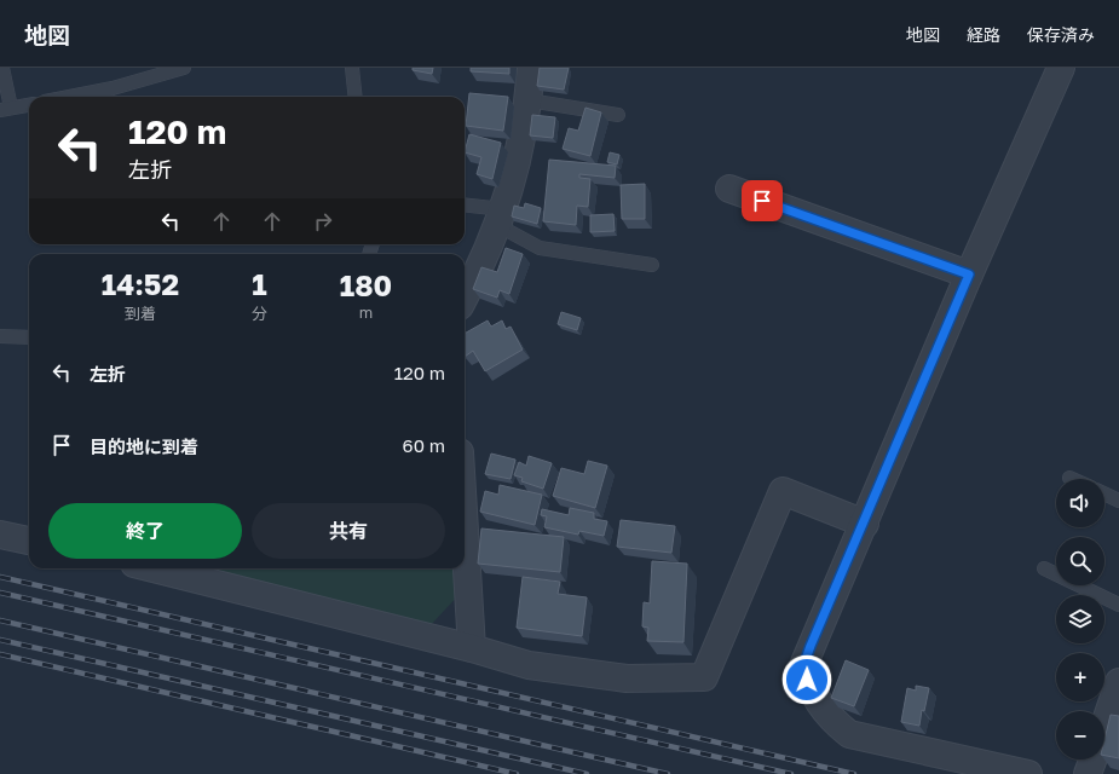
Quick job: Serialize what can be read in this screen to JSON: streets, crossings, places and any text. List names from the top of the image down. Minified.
{"page":{"header":"地図","nav":["地図","経路","保存済み"],"turn":["120 m","左折"],"eta":["14:52","到着","1","分","180","m"],"list":[{"name":"左折","value":"120 m"},{"name":"目的地に到着","value":"60 m"}],"map_buttons":["+","−"],"buttons":["終了","共有"]}}
